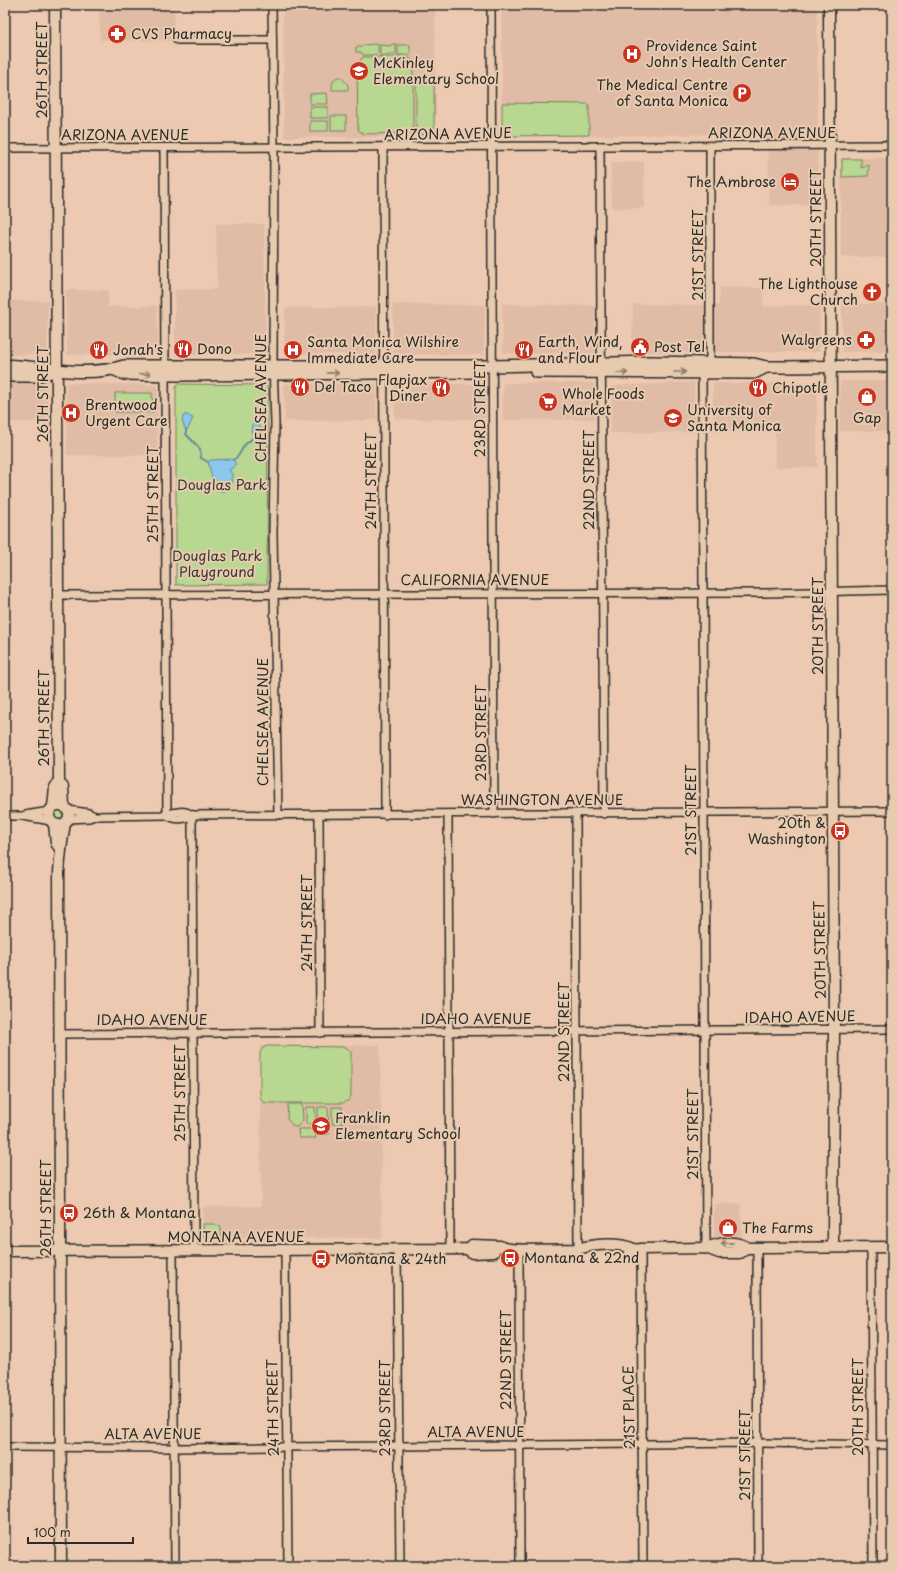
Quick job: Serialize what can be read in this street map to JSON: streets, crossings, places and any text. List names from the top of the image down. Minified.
{"streets":{"street":["26TH STREET","ARIZONA AVENUE","20TH STREET","21ST STREET","CHELSEA AVENUE","23RD STREET","22ND STREET","24TH STREET","25TH STREET","CALIFORNIA AVENUE","WASHINGTON AVENUE","IDAHO AVENUE","MONTANA AVENUE","21ST PLACE","ALTA AVENUE"]},"crossings":[["26TH STREET","ARIZONA AVENUE"],["26TH STREET","CALIFORNIA AVENUE"],["26TH STREET","WASHINGTON AVENUE"],["26TH STREET","IDAHO AVENUE"],["26TH STREET","MONTANA AVENUE"],["26TH STREET","ALTA AVENUE"],["ARIZONA AVENUE","20TH STREET"],["ARIZONA AVENUE","21ST STREET"],["ARIZONA AVENUE","CHELSEA AVENUE"],["ARIZONA AVENUE","23RD STREET"],["ARIZONA AVENUE","22ND STREET"],["ARIZONA AVENUE","24TH STREET"],["ARIZONA AVENUE","25TH STREET"],["20TH STREET","CALIFORNIA AVENUE"],["20TH STREET","WASHINGTON AVENUE"],["20TH STREET","IDAHO AVENUE"],["20TH STREET","MONTANA AVENUE"],["20TH STREET","ALTA AVENUE"],["21ST STREET","CALIFORNIA AVENUE"],["21ST STREET","WASHINGTON AVENUE"],["21ST STREET","IDAHO AVENUE"],["21ST STREET","MONTANA AVENUE"],["21ST STREET","ALTA AVENUE"],["CHELSEA AVENUE","CALIFORNIA AVENUE"],["CHELSEA AVENUE","WASHINGTON AVENUE"],["23RD STREET","CALIFORNIA AVENUE"],["23RD STREET","WASHINGTON AVENUE"],["23RD STREET","MONTANA AVENUE"],["23RD STREET","ALTA AVENUE"],["22ND STREET","CALIFORNIA AVENUE"],["22ND STREET","WASHINGTON AVENUE"],["22ND STREET","IDAHO AVENUE"],["22ND STREET","MONTANA AVENUE"],["22ND STREET","ALTA AVENUE"],["24TH STREET","CALIFORNIA AVENUE"],["24TH STREET","WASHINGTON AVENUE"],["24TH STREET","IDAHO AVENUE"],["24TH STREET","MONTANA AVENUE"],["24TH STREET","ALTA AVENUE"],["25TH STREET","CALIFORNIA AVENUE"],["25TH STREET","WASHINGTON AVENUE"],["25TH STREET","IDAHO AVENUE"],["25TH STREET","MONTANA AVENUE"],["MONTANA AVENUE","21ST PLACE"],["21ST PLACE","ALTA AVENUE"]],"parks":["Douglas Park","Douglas Park Playground"],"places":{"pharmacy":["CVS Pharmacy","Walgreens"],"hospital":["Providence Saint John's Health Center","Santa Monica Wilshire Immediate Care","Brentwood Urgent Care"],"school or university":["McKinley Elementary School","University of Santa Monica","Franklin Elementary School"],"parking":["The Medical Centre of Santa Monica"],"hotel":["The Ambrose"],"church":["The Lighthouse Church"],"public building":["Post Tel"],"restaurant":["Dono","Jonah's","Earth, Wind, and Flour","Del Taco","Flapjax Diner","Chipotle"],"shop":["Gap","The Farms"],"supermarket":["Whole Foods Market"],"bus stop":["20th & Washington","26th & Montana","Montana & 22nd","Montana & 24th"]},"scale_bar":"100 m"}
